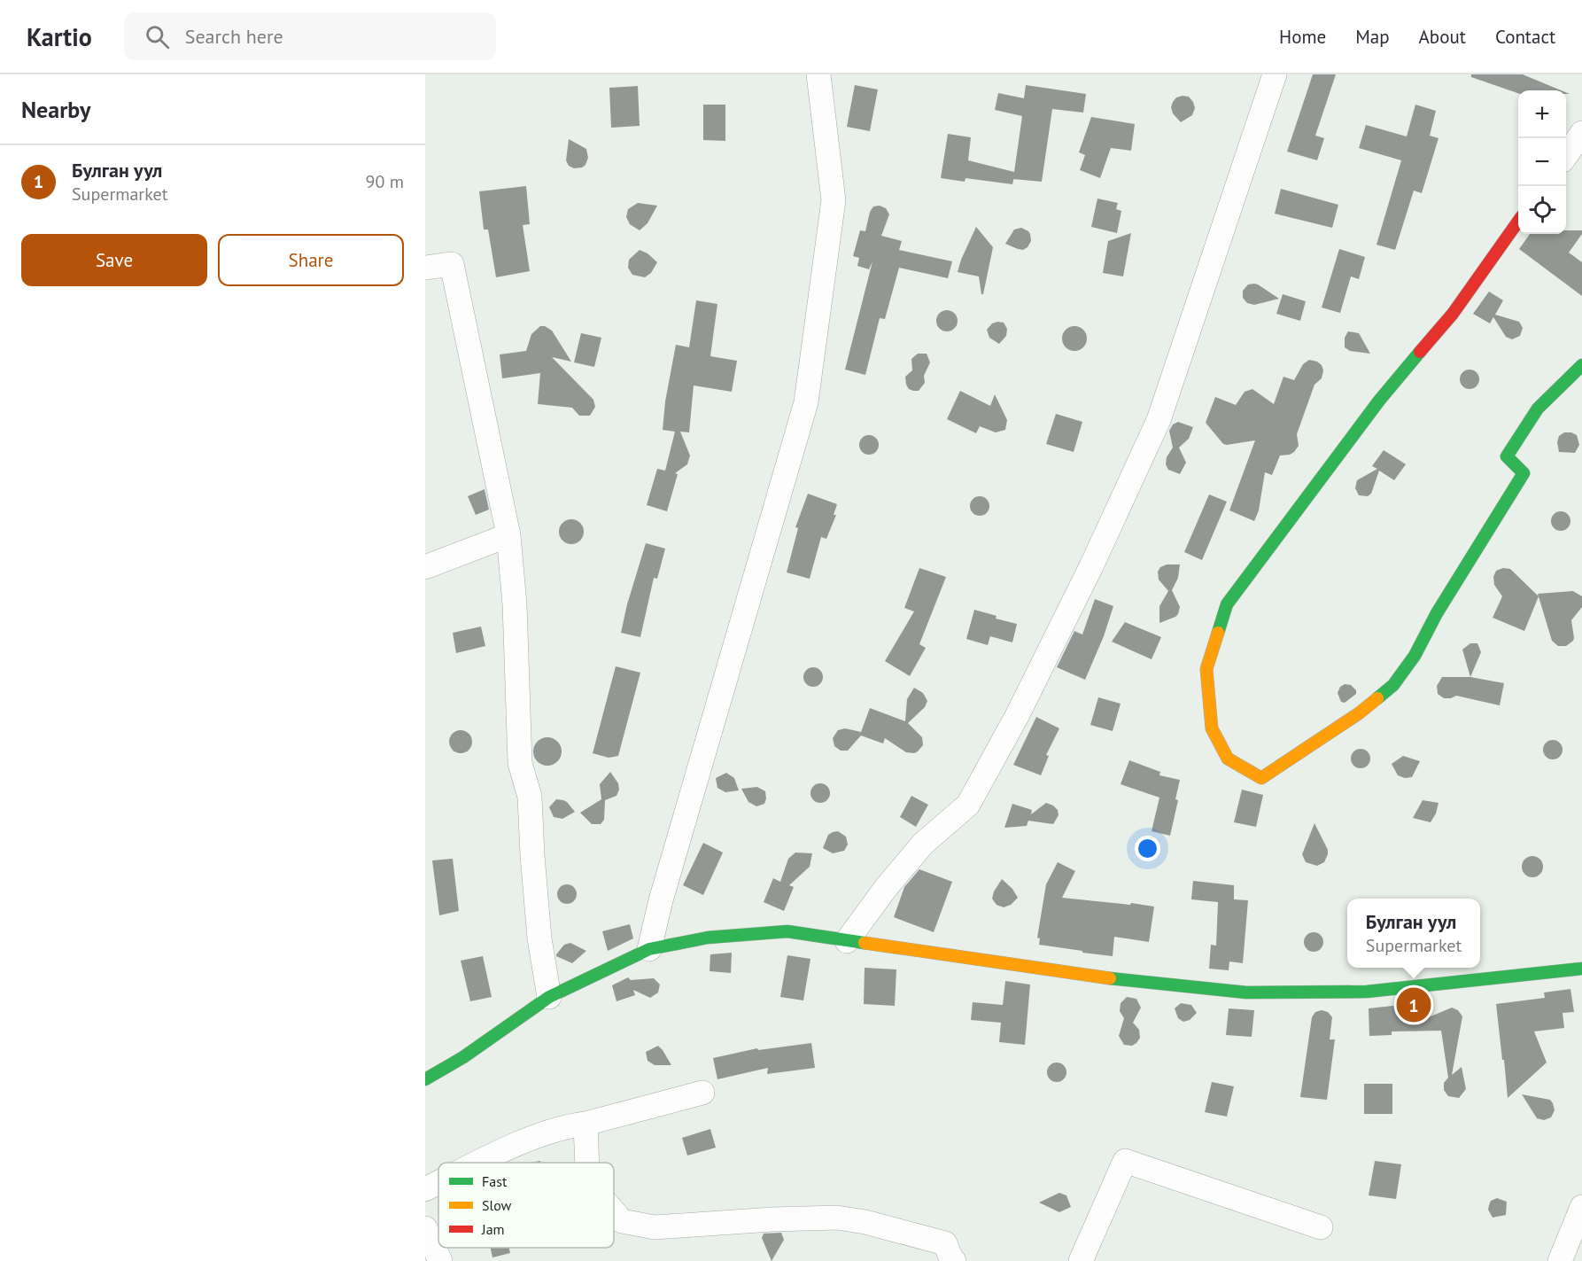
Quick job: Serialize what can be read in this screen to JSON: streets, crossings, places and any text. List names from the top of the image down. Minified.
{"legend":["Fast","Slow","Jam"],"page":{"header":"Kartio","search":"Search here","nav":["Home","Map","About","Contact"],"heading":"Nearby","map_buttons":["+","−"],"list":[{"mark":"1","name":"Булган уул","note":"Supermarket","value":"90 m"}],"buttons":["Save","Share"],"popup":["Булган уул","Supermarket"],"pins":"1"}}
